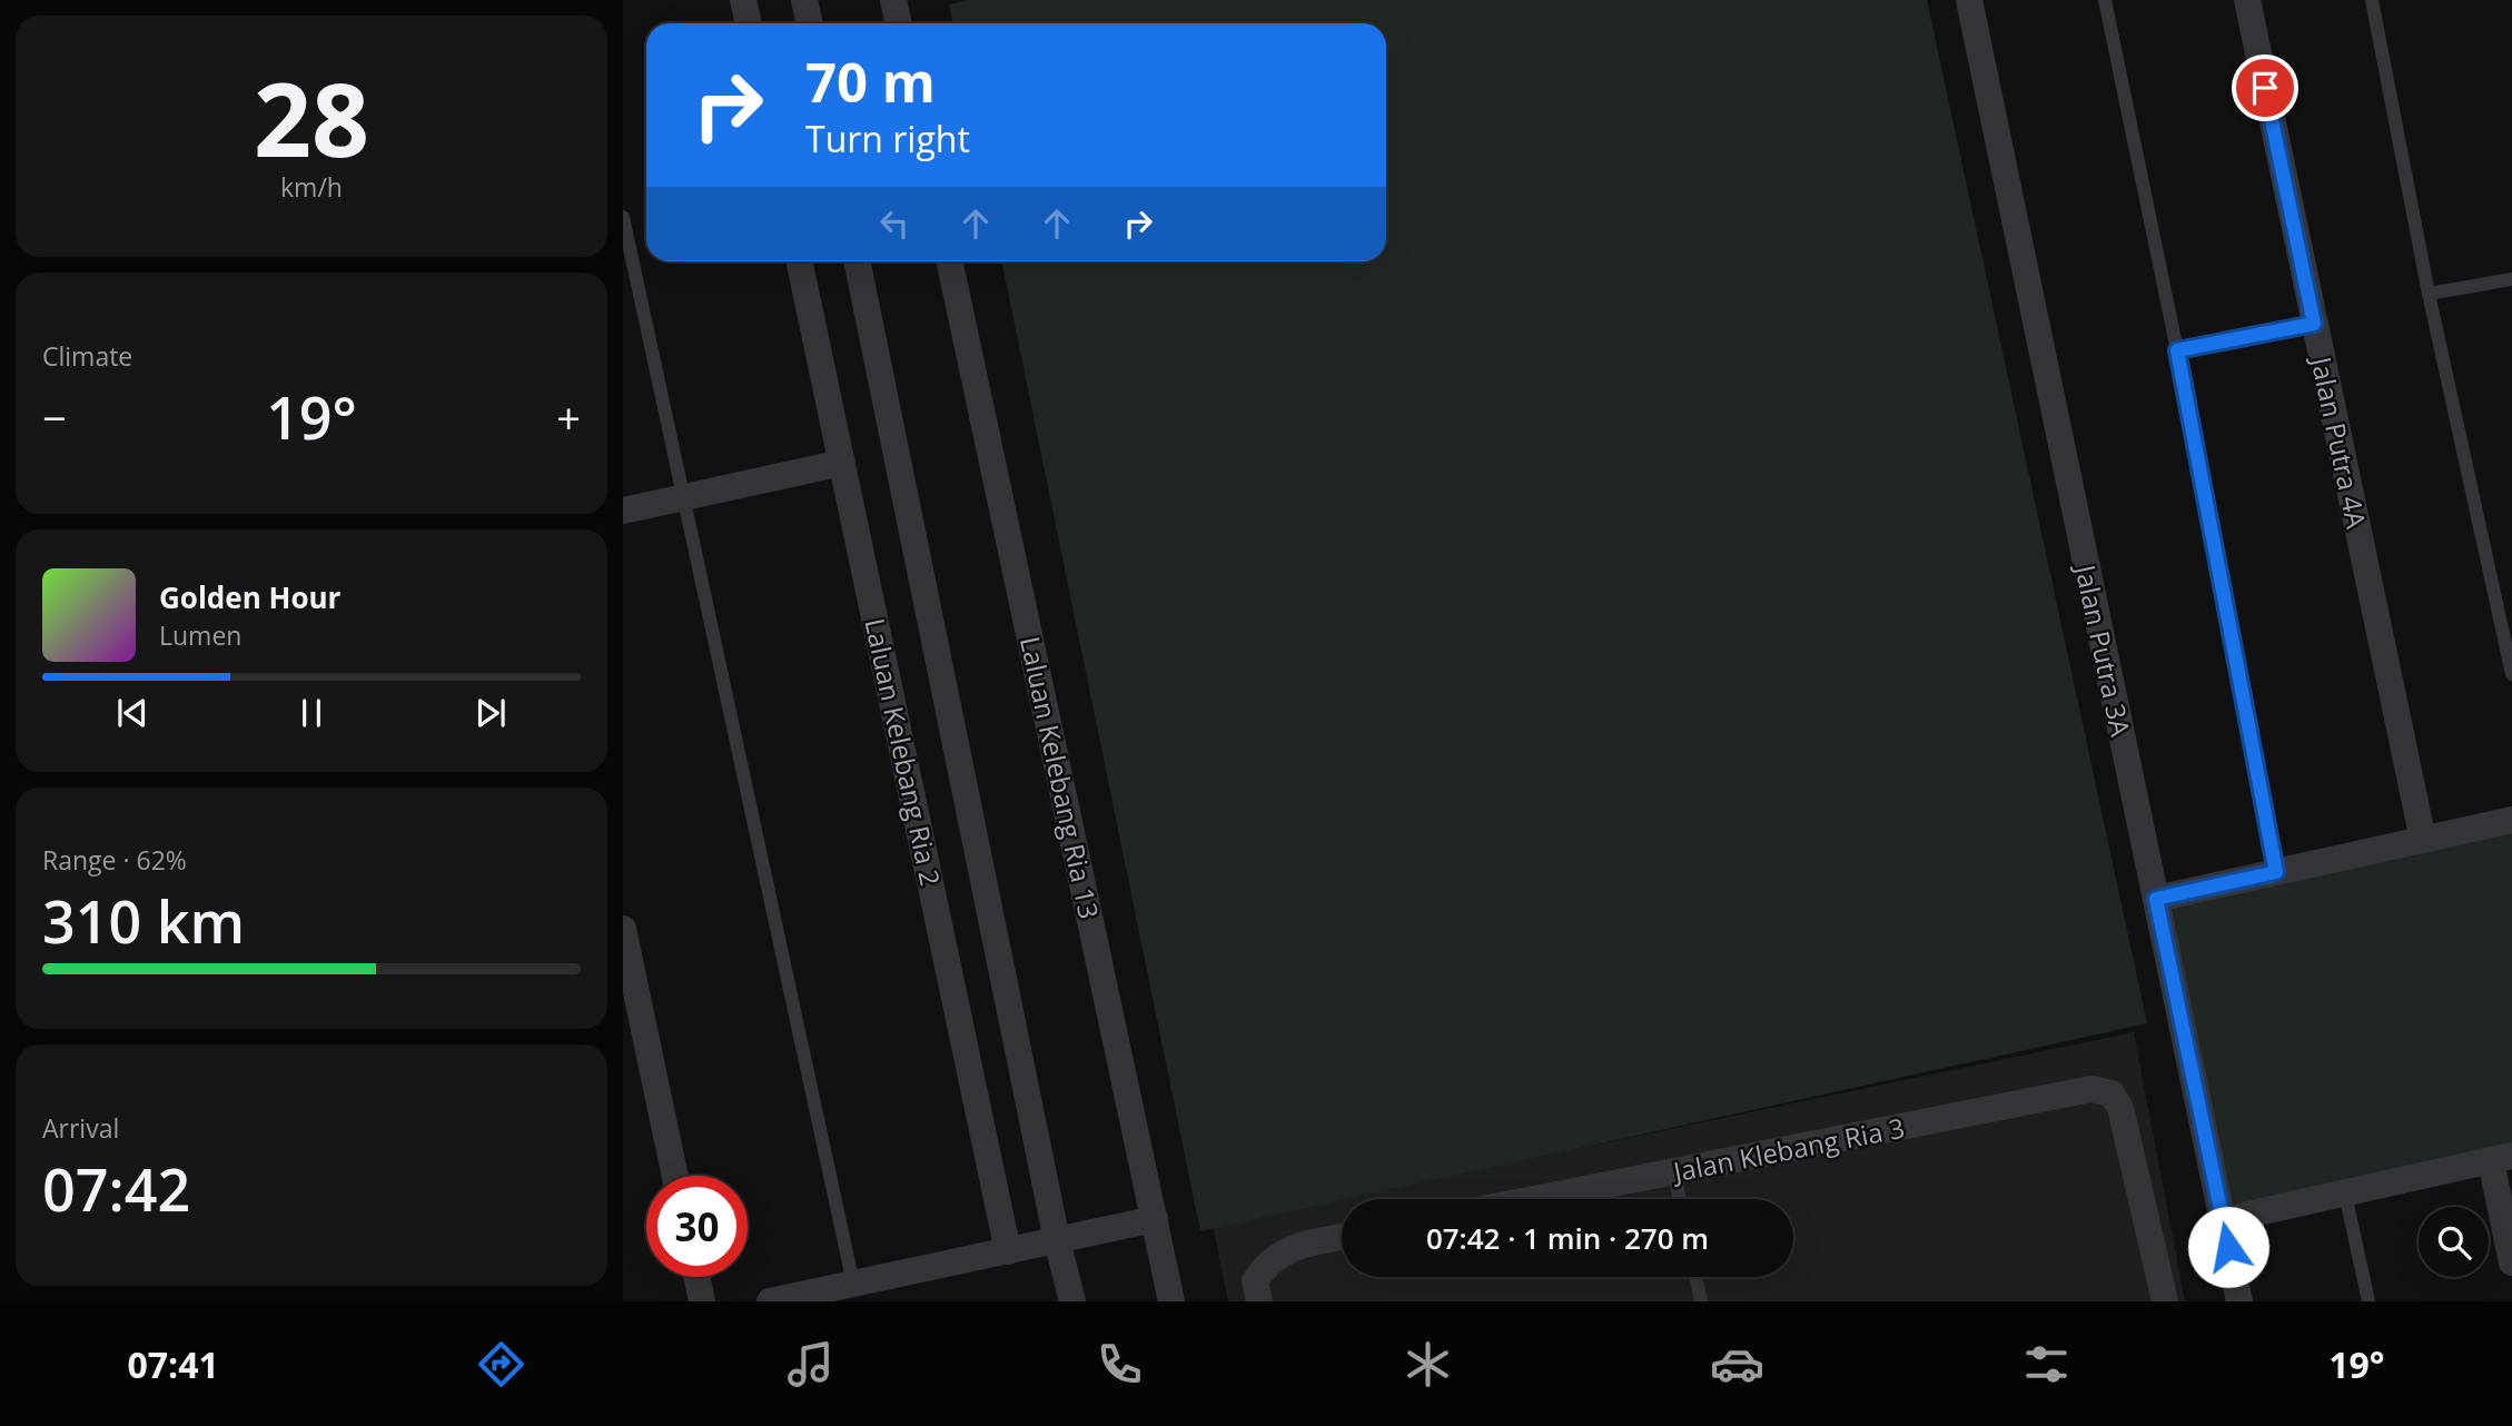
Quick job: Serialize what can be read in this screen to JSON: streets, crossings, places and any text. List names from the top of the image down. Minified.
{"streets":{"street":["Jalan Putra 4A","Jalan Putra 3A","Laluan Kelebang Ria 2","Laluan Kelebang Ria 13","Jalan Klebang Ria 3"]},"page":{"tile":[["28","km/h"],"Climate",["Range · 62%","310 km"],["Arrival","07:42"]],"turn":["70 m","Turn right"],"heat":["−","19°","+"],"song":["Golden Hour","Lumen"],"limit":"30","trip":"07:42 · 1 min · 270 m","tabs":["07:41","19°"]}}
